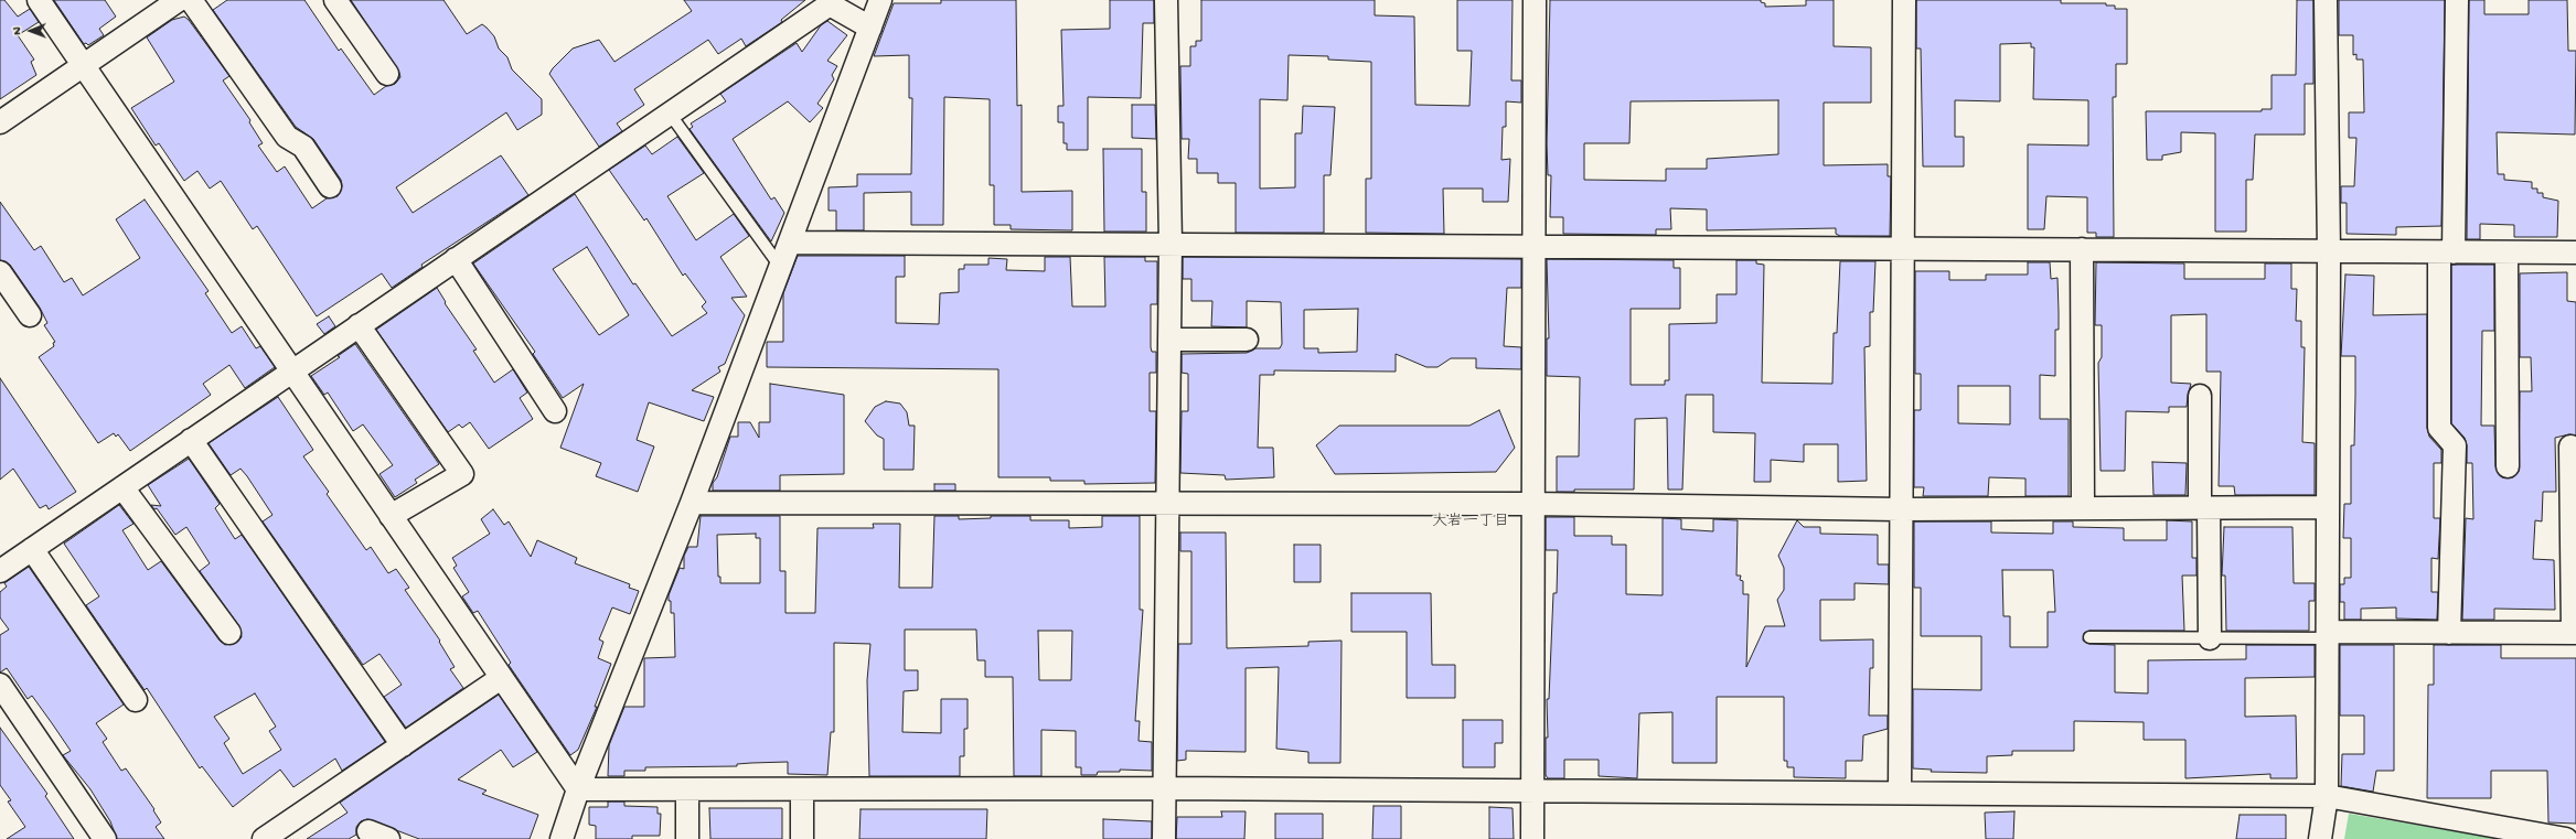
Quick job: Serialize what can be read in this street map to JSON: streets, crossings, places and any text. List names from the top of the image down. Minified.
{"districts":["大岩一丁目"],"north":"left"}
